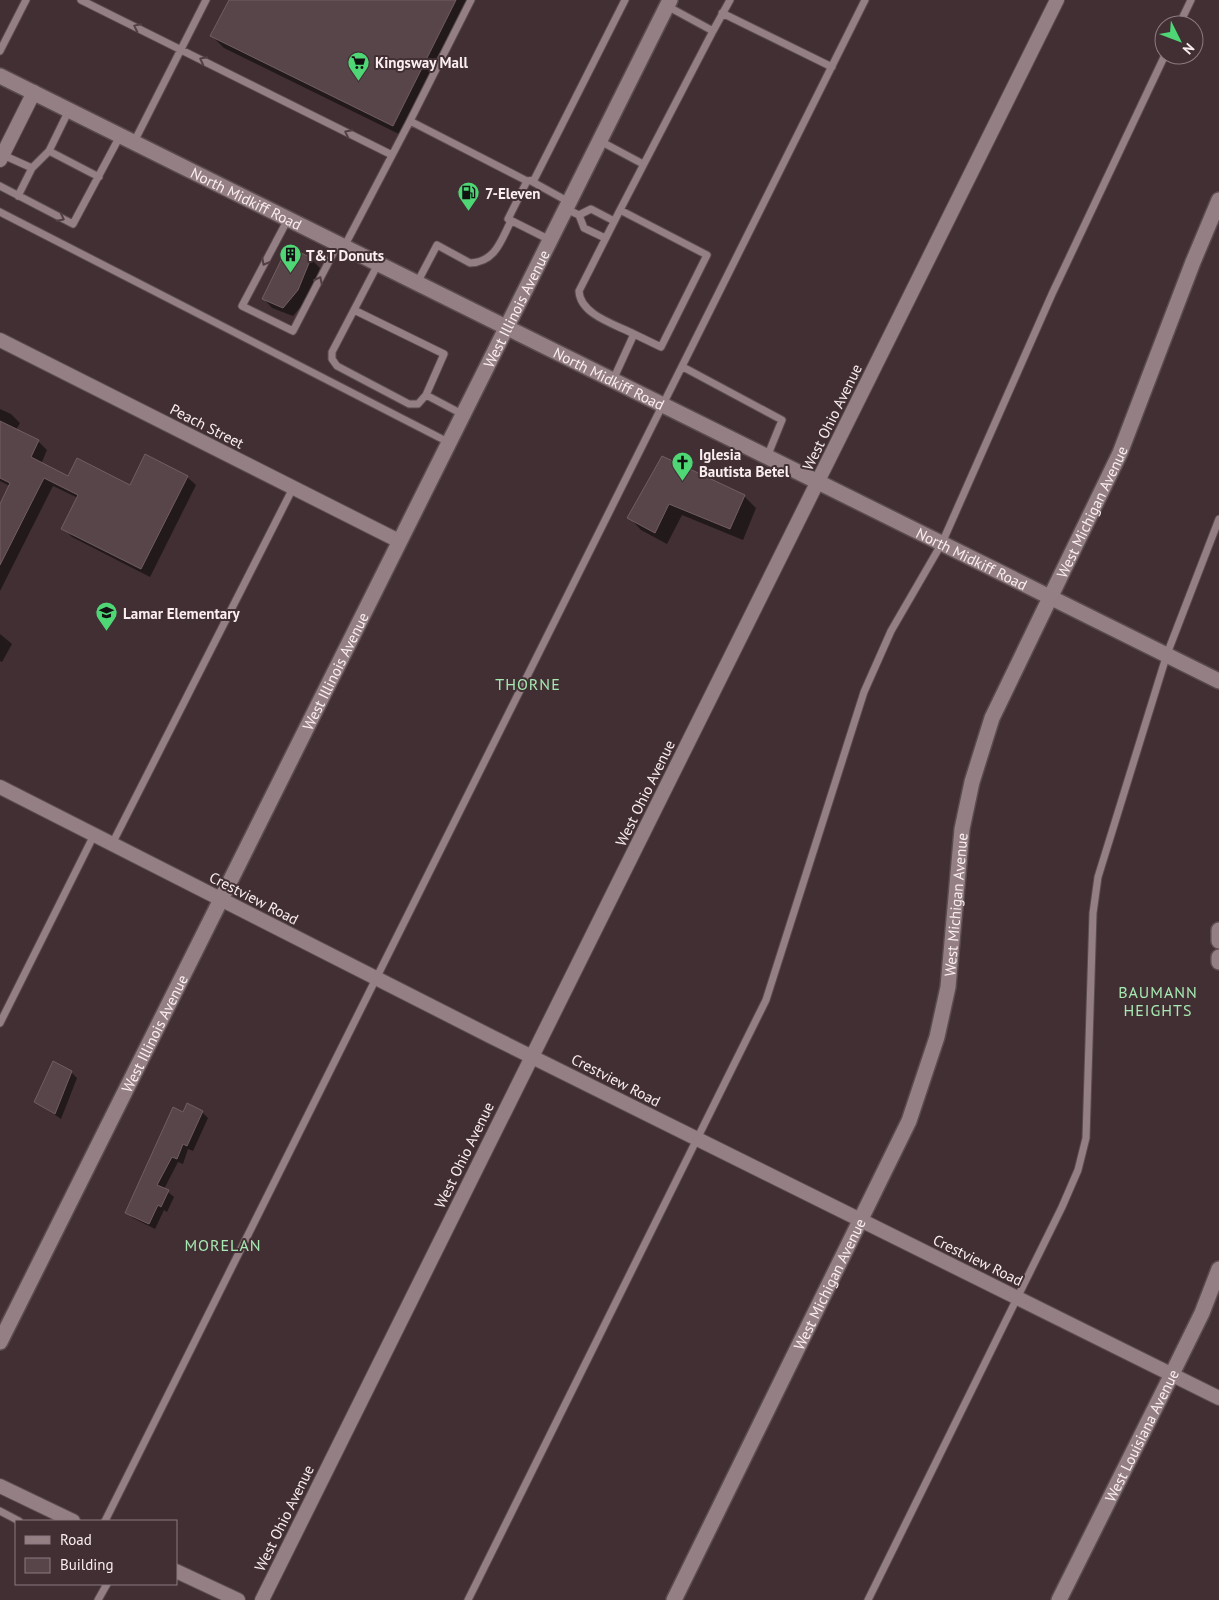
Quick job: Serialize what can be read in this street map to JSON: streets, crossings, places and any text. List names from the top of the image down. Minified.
{"streets":{"main road":["North Midkiff Road","West Illinois Avenue","West Michigan Avenue","West Louisiana Avenue"],"street":["West Ohio Avenue","Peach Street","Crestview Road"]},"crossings":[["North Midkiff Road","West Illinois Avenue"],["North Midkiff Road","West Ohio Avenue"],["North Midkiff Road","West Michigan Avenue"],["West Illinois Avenue","Peach Street"],["West Illinois Avenue","Crestview Road"],["West Ohio Avenue","Crestview Road"],["West Michigan Avenue","Crestview Road"],["Crestview Road","West Louisiana Avenue"]],"districts":["THORNE","BAUMANN HEIGHTS","MORELAN"],"places":{"supermarket":["Kingsway Mall"],"fuel station":["7-Eleven"],"building":["T&T Donuts"],"church":["Iglesia Bautista Betel"],"school or university":["Lamar Elementary"]},"legend":["Road","Building"],"north":"bottom right"}
